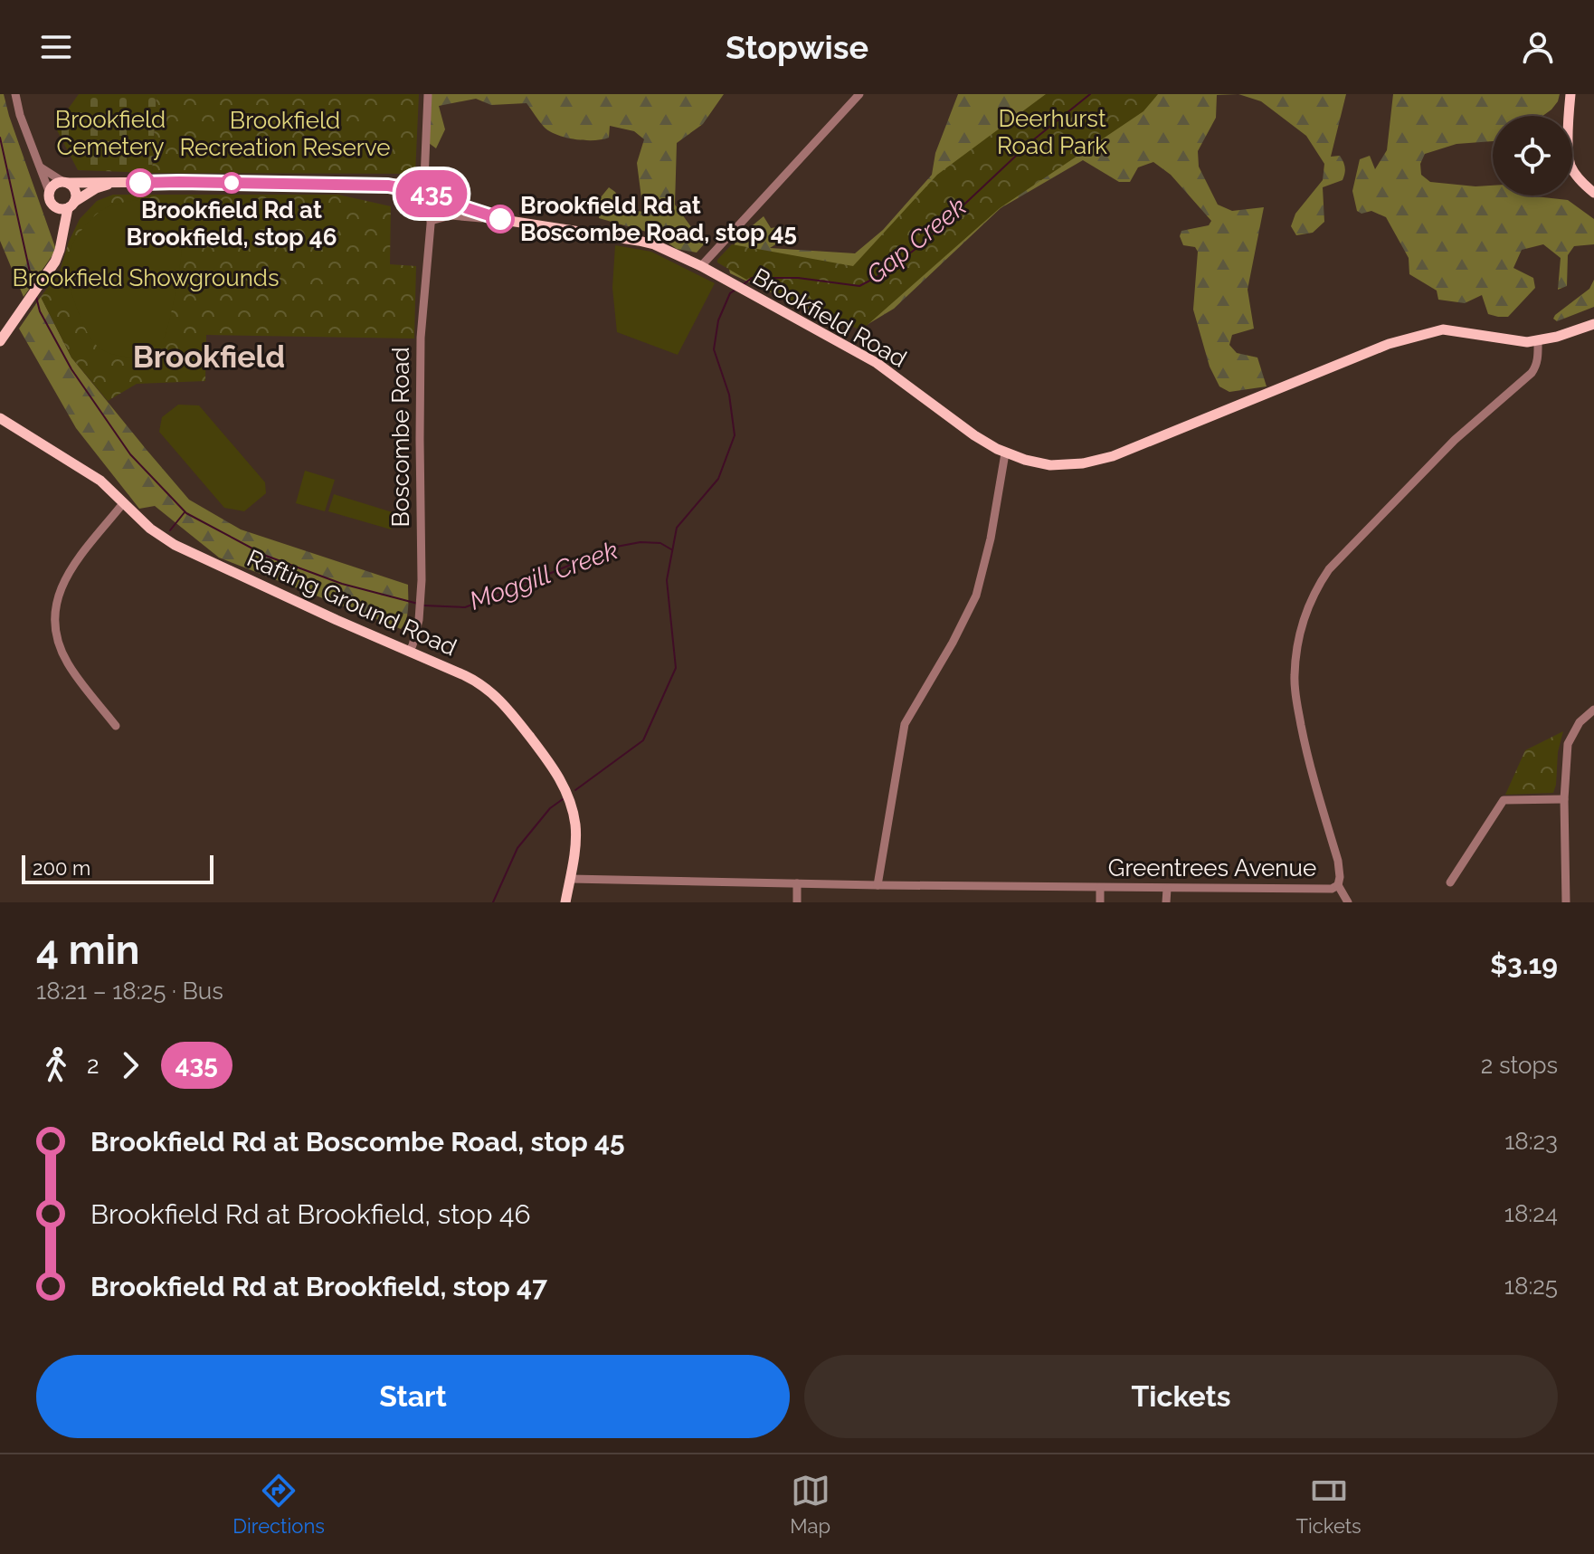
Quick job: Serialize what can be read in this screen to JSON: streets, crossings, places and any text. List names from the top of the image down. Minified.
{"streets":{"main road":["Brookfield Road","Rafting Ground Road"],"street":["Boscombe Road","Greentrees Avenue"]},"crossings":[["Brookfield Road","Boscombe Road"],["Brookfield Road","Greentrees Avenue"],["Boscombe Road","Rafting Ground Road"],["Rafting Ground Road","Greentrees Avenue"]],"districts":["Brookfield"],"water":["Gap Creek","Moggill Creek"],"parks":["Deerhurst Road Park","Brookfield Cemetery","Brookfield Recreation Reserve","Brookfield Showgrounds"],"places":["Brookfield Rd at Brookfield, stop 46","Brookfield Rd at Boscombe Road, stop 45"],"lines":["bus line 435"],"scale_bar":"200 m","page":{"header":"Stopwise","on_map":"435","scale":"200 m","heading":["4 min","18:21 – 18:25 · Bus","$3.19"],"legs":["2","435","2 stops"],"list":[{"name":"Brookfield Rd at Boscombe Road, stop 45","value":"18:23"},{"name":"Brookfield Rd at Brookfield, stop 46","value":"18:24"},{"name":"Brookfield Rd at Brookfield, stop 47","value":"18:25"}],"buttons":["Start","Tickets"],"tabs":["Directions","Map","Tickets"]}}
